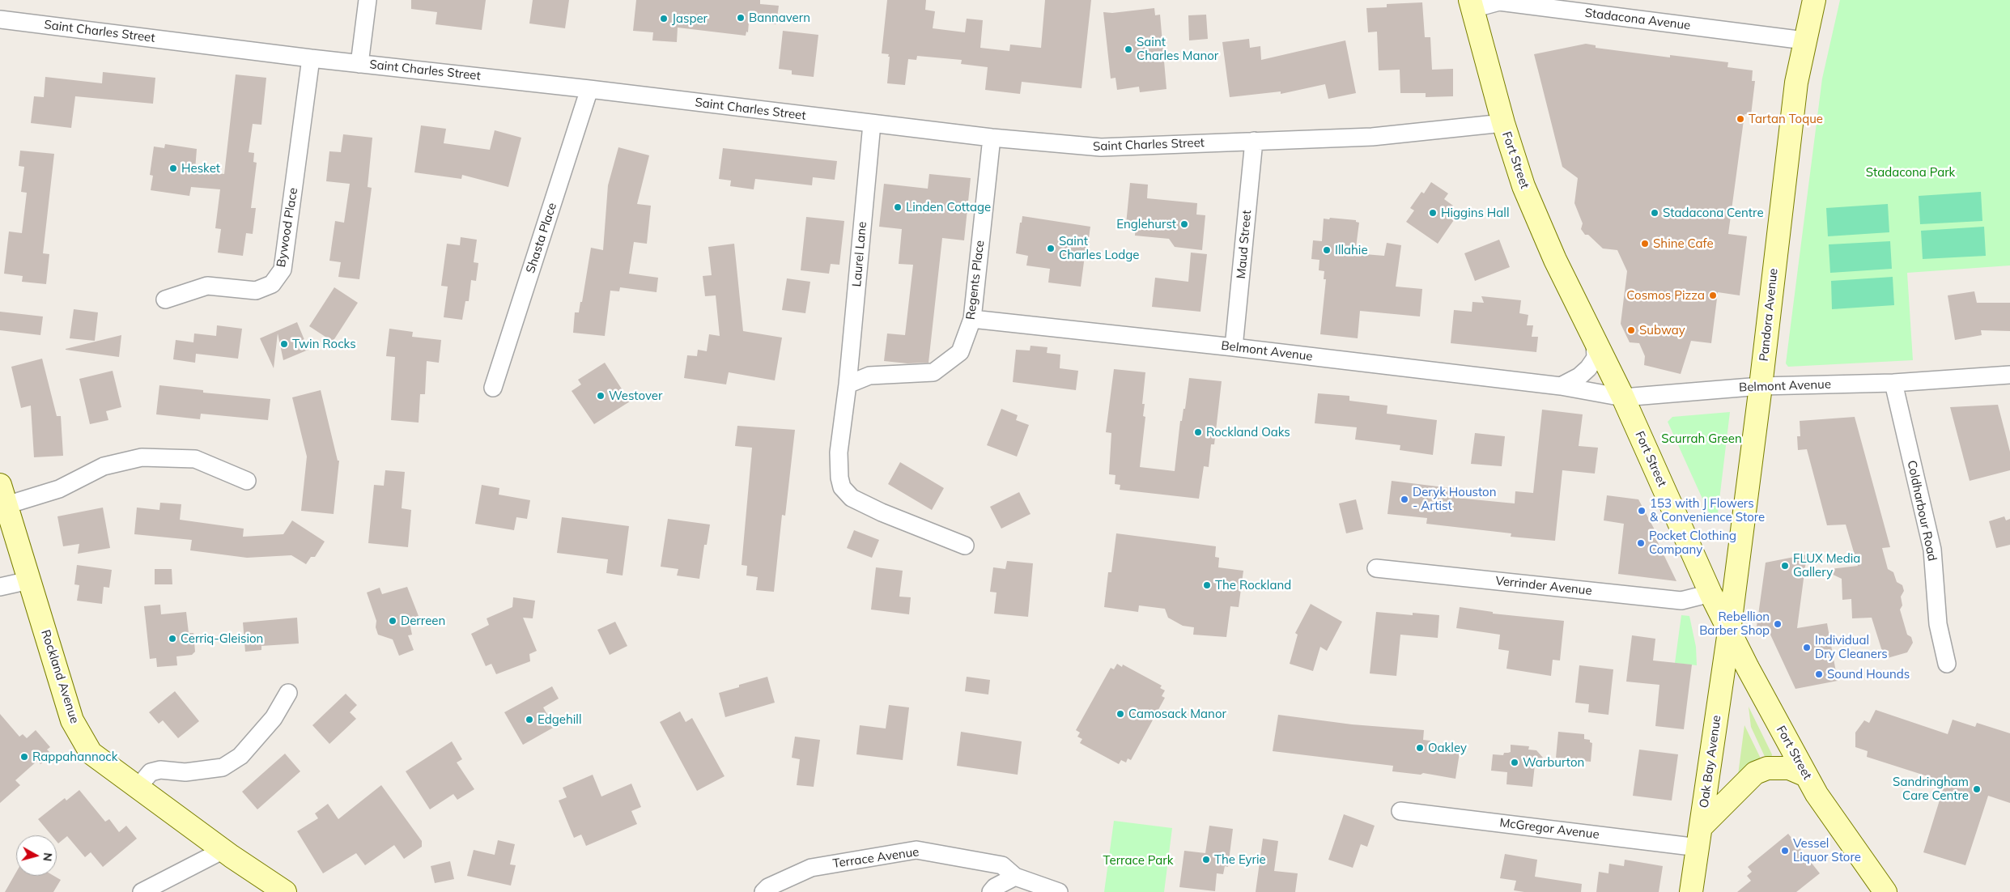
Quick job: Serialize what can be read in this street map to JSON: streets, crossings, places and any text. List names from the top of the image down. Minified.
{"streets":{"main road":["Fort Street","Pandora Avenue","Rockland Avenue","Oak Bay Avenue"],"street":["Stadacona Avenue","Saint Charles Street","Bywood Place","Shasta Place","Maud Street","Laurel Lane","Regents Place","Belmont Avenue","Coldharbour Road","Verrinder Avenue","McGregor Avenue","Terrace Avenue"]},"crossings":[["Stadacona Avenue","Fort Street"],["Stadacona Avenue","Pandora Avenue"],["Saint Charles Street","Fort Street"],["Saint Charles Street","Bywood Place"],["Saint Charles Street","Shasta Place"],["Saint Charles Street","Maud Street"],["Saint Charles Street","Laurel Lane"],["Saint Charles Street","Regents Place"],["Fort Street","Pandora Avenue"],["Fort Street","Belmont Avenue"],["Fort Street","Verrinder Avenue"],["Fort Street","Oak Bay Avenue"],["Maud Street","Belmont Avenue"],["Laurel Lane","Regents Place"],["Regents Place","Belmont Avenue"],["Pandora Avenue","Belmont Avenue"],["Pandora Avenue","Oak Bay Avenue"],["Belmont Avenue","Coldharbour Road"],["Oak Bay Avenue","McGregor Avenue"]],"parks":["Stadacona Park","Scurrah Green","Terrace Park"],"places":["Bannavern","Jasper","Saint Charles Manor","Tartan Toque","Hesket","Linden Cottage","Higgins Hall","Stadacona Centre","Englehurst","Shine Cafe","Saint Charles Lodge","Illahie","Cosmos Pizza","Subway","Twin Rocks","Westover","Rockland Oaks","Deryk Houston - Artist","153 with J Flowers & Convenience Store","Pocket Clothing Company","FLUX Media Gallery","The Rockland","Derreen","Rebellion Barber Shop","Cerriq-Gleision","Individual Dry Cleaners","Sound Hounds","Camosack Manor","Edgehill","Oakley","Rappahannock","Warburton","Sandringham Care Centre","Vessel Liquor Store","The Eyrie"],"north":"right"}
